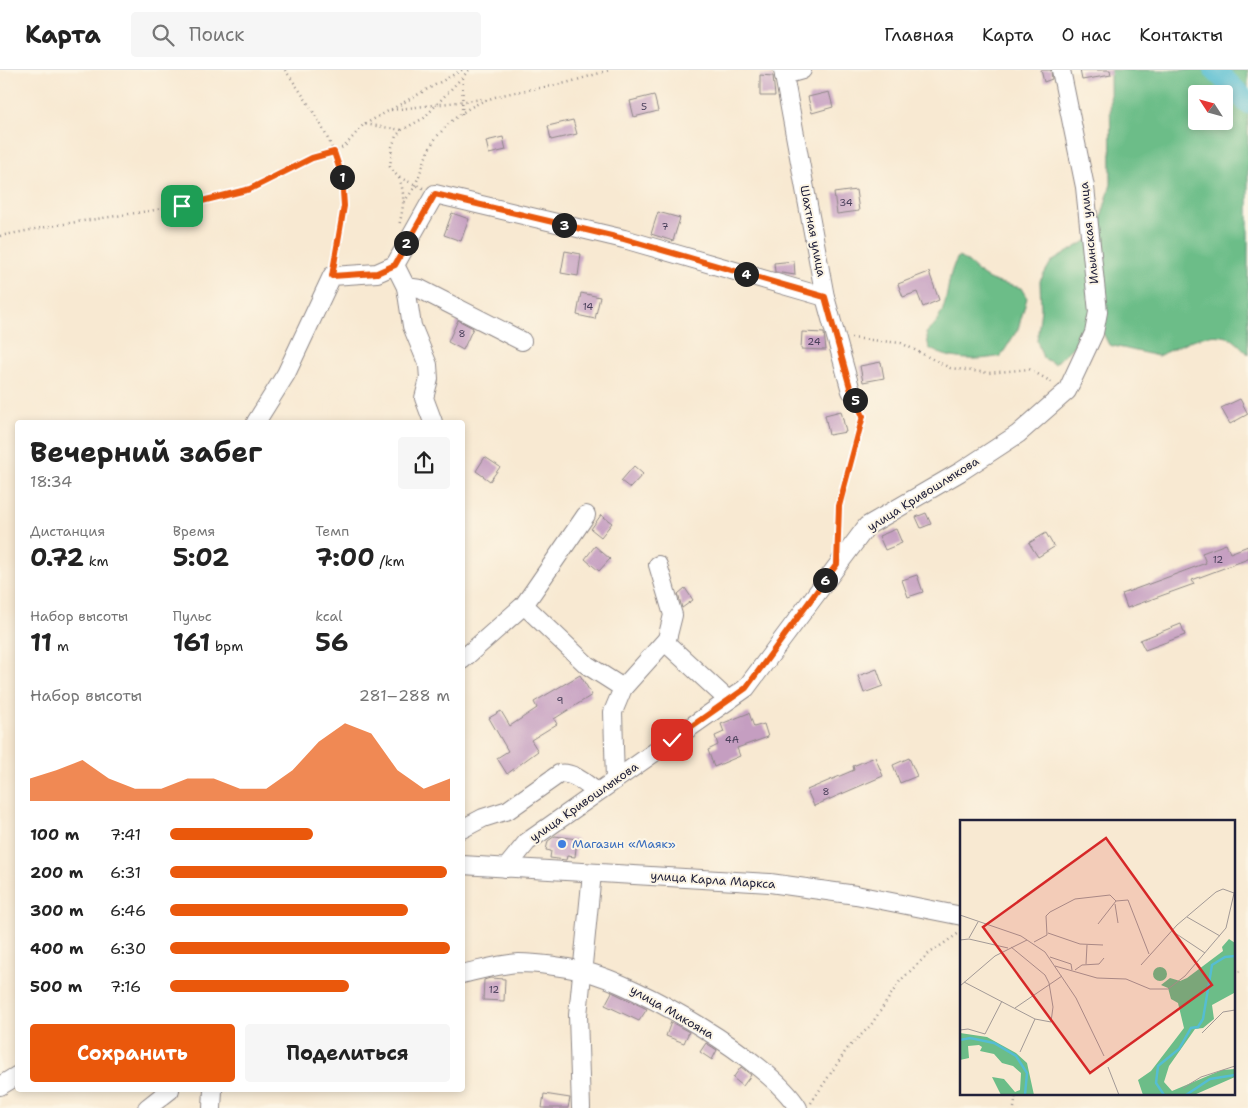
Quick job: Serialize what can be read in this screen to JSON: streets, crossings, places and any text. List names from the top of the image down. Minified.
{"streets":{"street":["Шахтная улица","Ильинская улица","улица Кривошлыкова","улица Карла Маркса","улица Микояна"]},"crossings":[["Ильинская улица","улица Кривошлыкова"],["улица Кривошлыкова","улица Карла Маркса"]],"places":["Магазин «Маяк»"],"house_numbers":["5","34","7","14","8","24","12","9","4А","8","12"],"north":"top left","page":{"header":"Карта","search":"Поиск","nav":["Главная","Карта","О нас","Контакты"],"pins":["1","3","2","4","5","6"],"heading":["Вечерний забег","18:34"],"stats":[["Дистанция","0.72 km"],["Время","5:02"],["Темп","7:00 /km"],["Набор высоты","11 m"],["Пульс","161 bpm"],["kcal","56"]],"chart":["Набор высоты","281–288 m"],"list":[{"name":"100 m","note":"7:41"},{"name":"200 m","note":"6:31"},{"name":"300 m","note":"6:46"},{"name":"400 m","note":"6:30"},{"name":"500 m","note":"7:16"}],"buttons":["Сохранить","Поделиться"]}}
